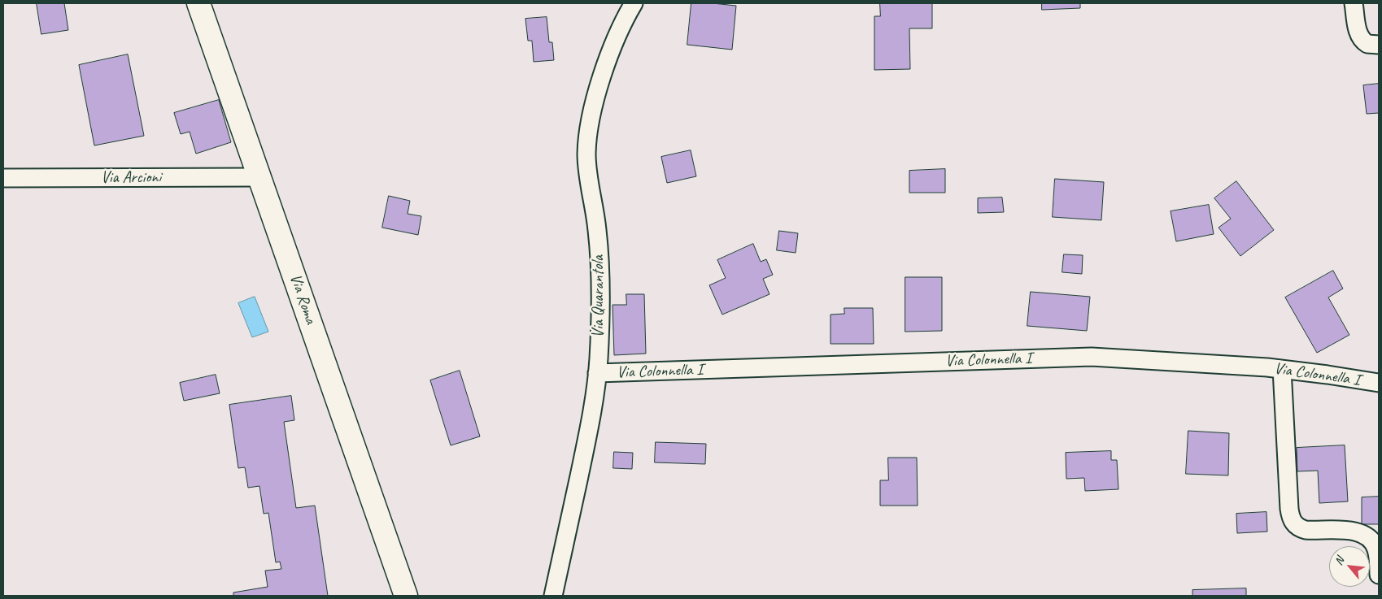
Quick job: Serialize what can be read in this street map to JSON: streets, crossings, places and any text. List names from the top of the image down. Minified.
{"streets":{"main road":["Via Roma"],"street":["Via Arcioni","Via Quarantola","Via Colonnella I"]},"crossings":[["Via Arcioni","Via Roma"],["Via Quarantola","Via Colonnella I"]],"north":"top left"}
